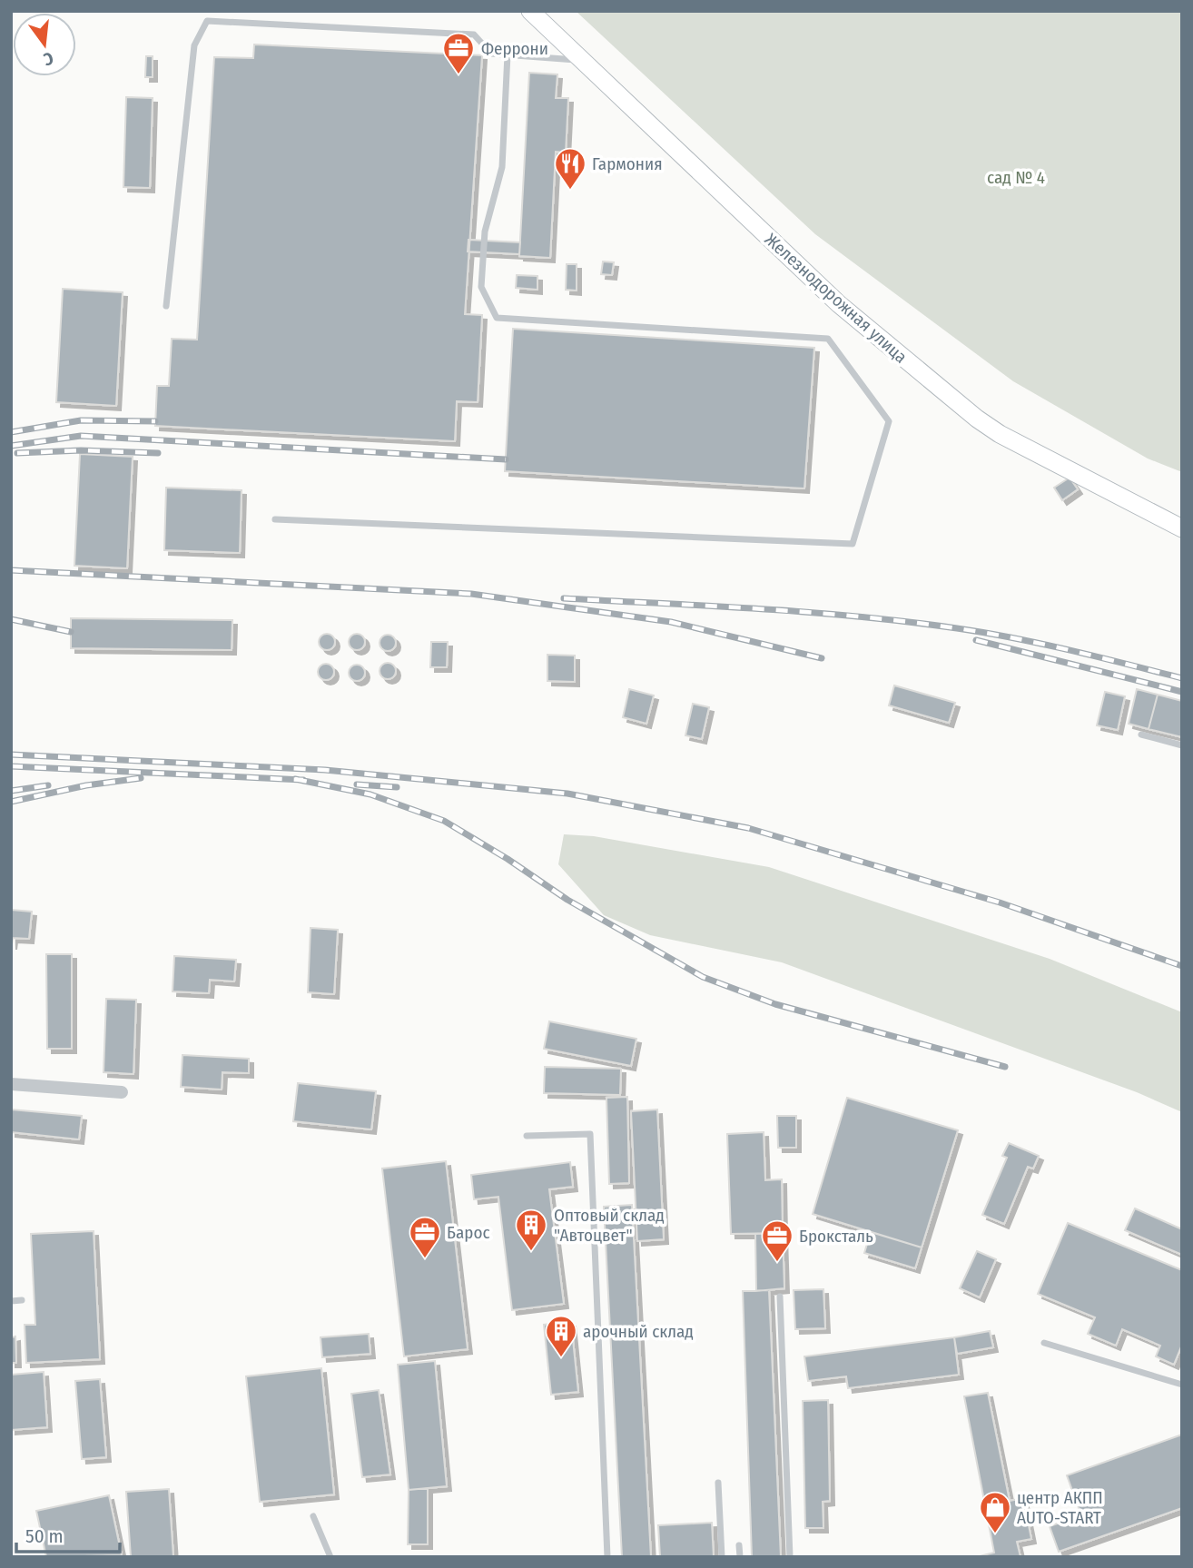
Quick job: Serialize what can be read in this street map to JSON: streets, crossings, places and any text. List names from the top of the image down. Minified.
{"streets":{"street":["Железнодорожная улица"]},"parks":["сад № 4"],"places":{"office":["Феррони","Барос","Броксталь"],"restaurant":["Гармония"],"building":["Оптовый склад \"Автоцвет\"","арочный склад"],"shop":["центр АКПП AUTO-START"]},"scale_bar":"50 m","north":"bottom"}
